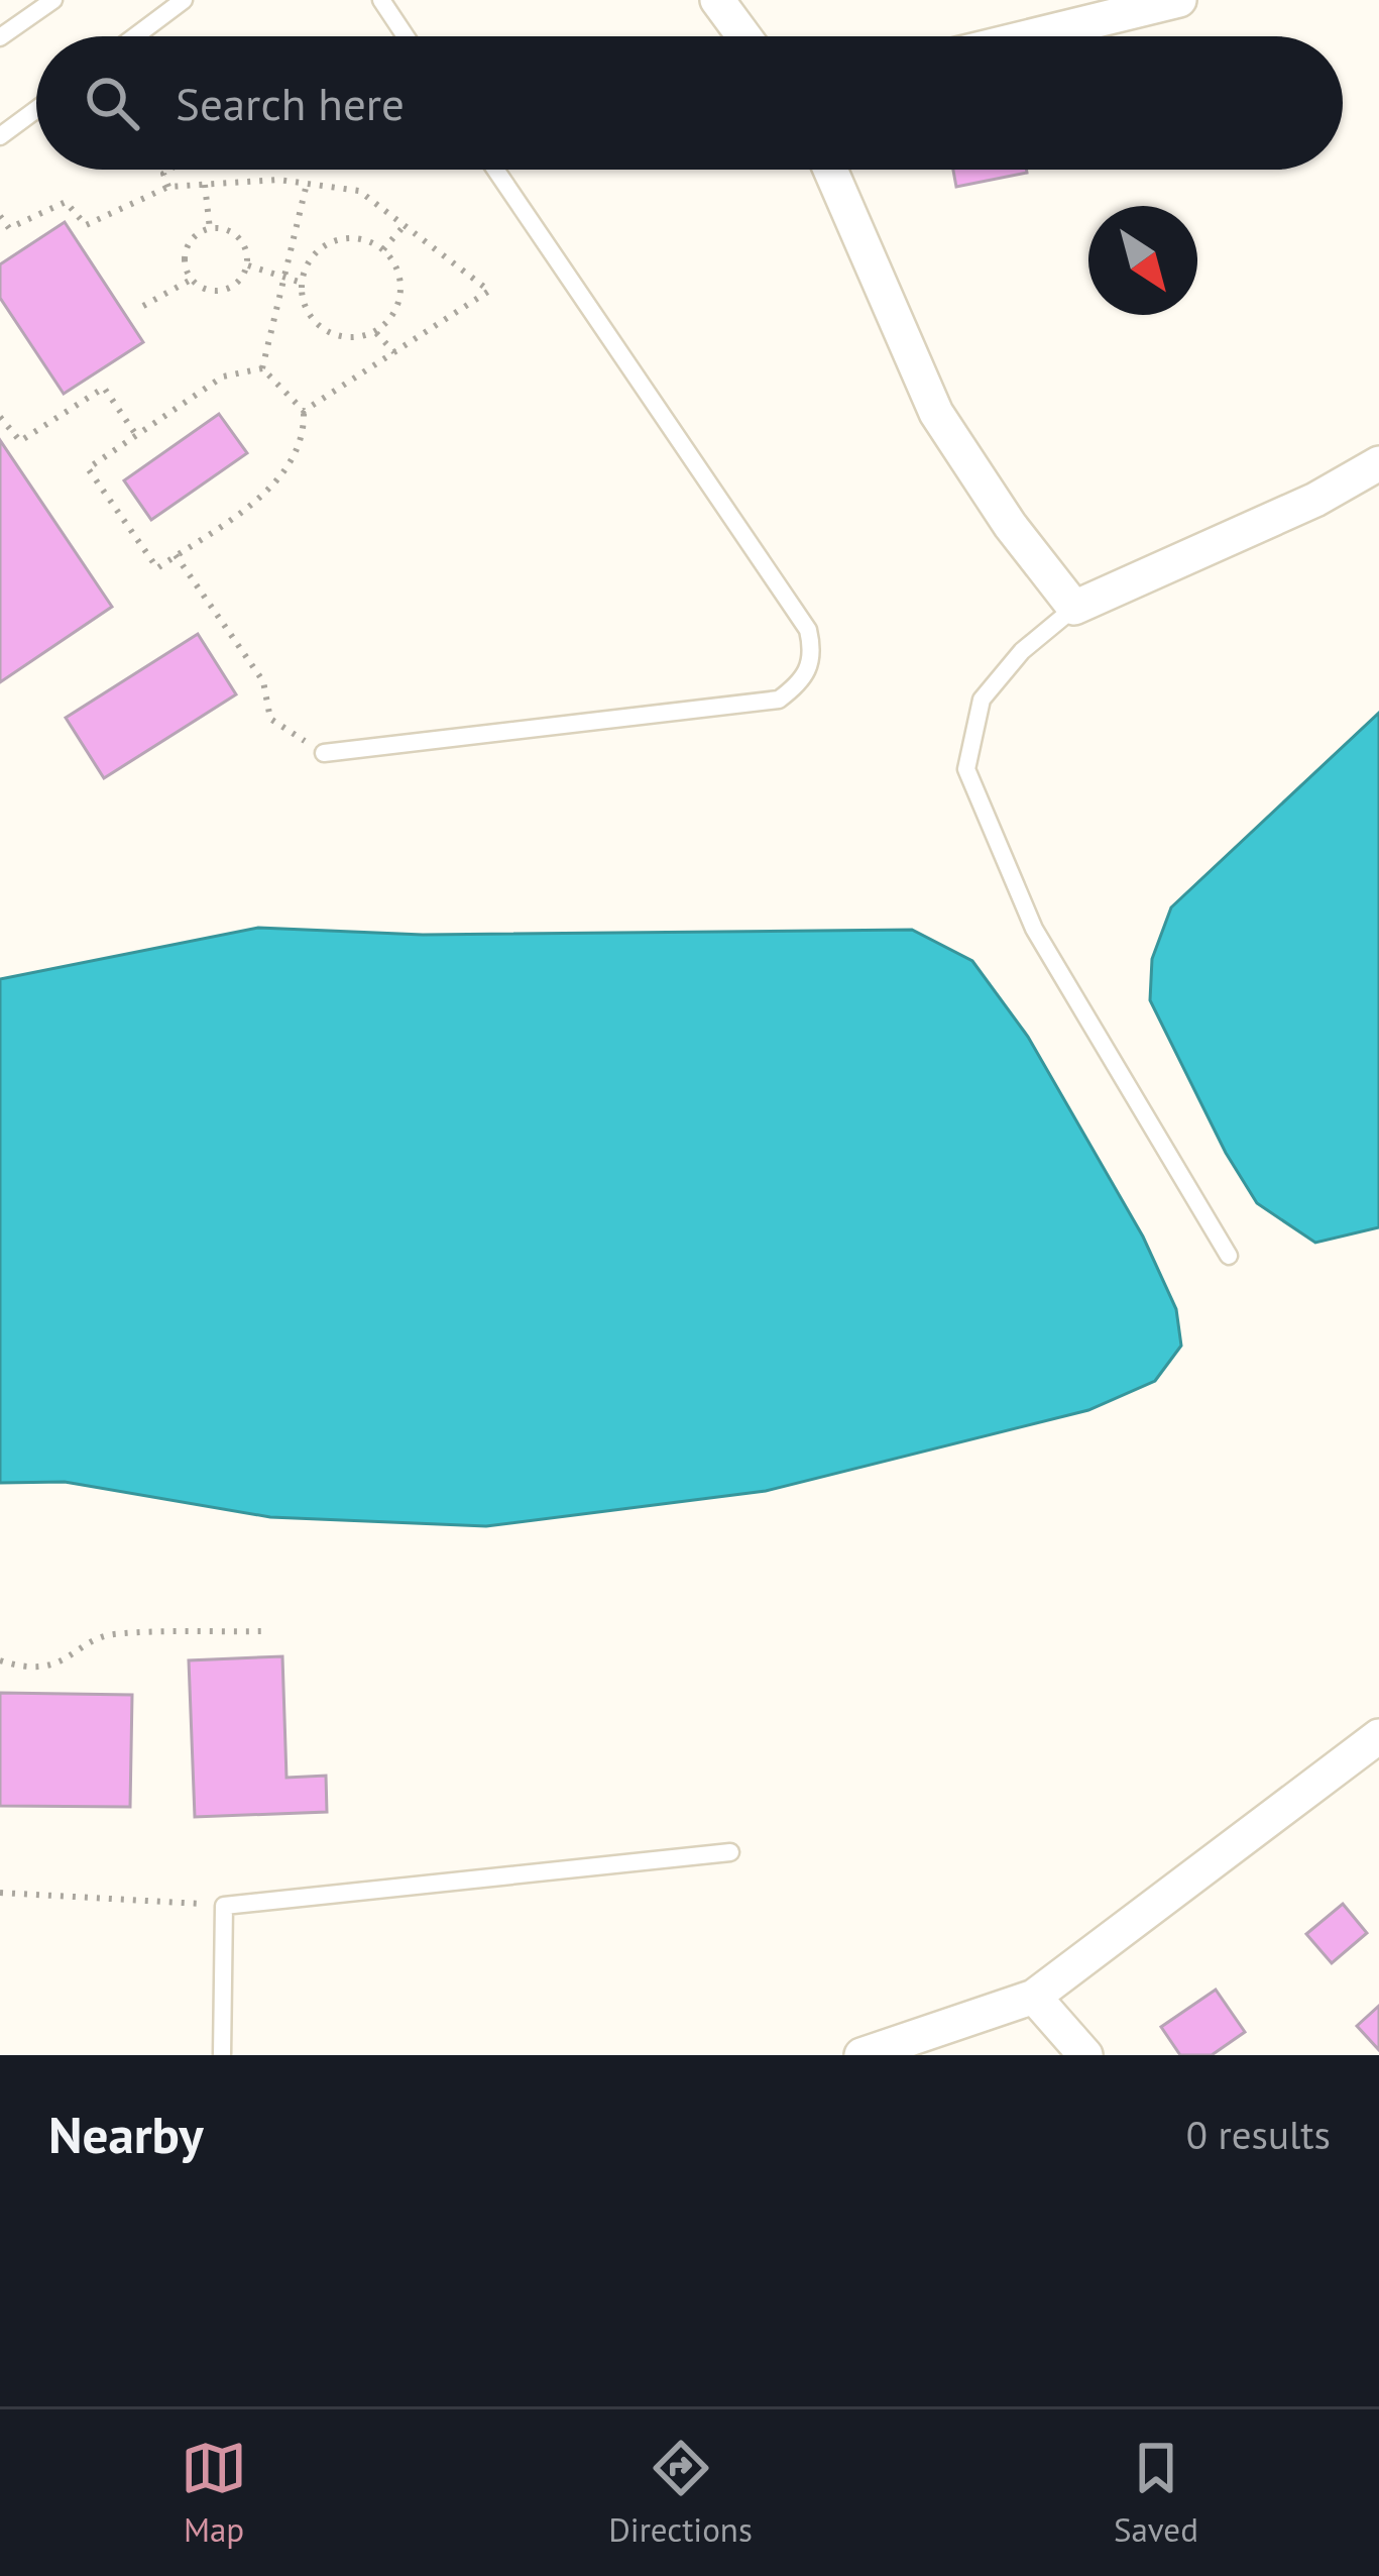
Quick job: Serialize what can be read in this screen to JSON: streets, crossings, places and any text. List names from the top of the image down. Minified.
{"north":"bottom right","page":{"search":"Search here","heading":["Nearby","0 results"],"nav":["Map","Directions","Saved"]}}
